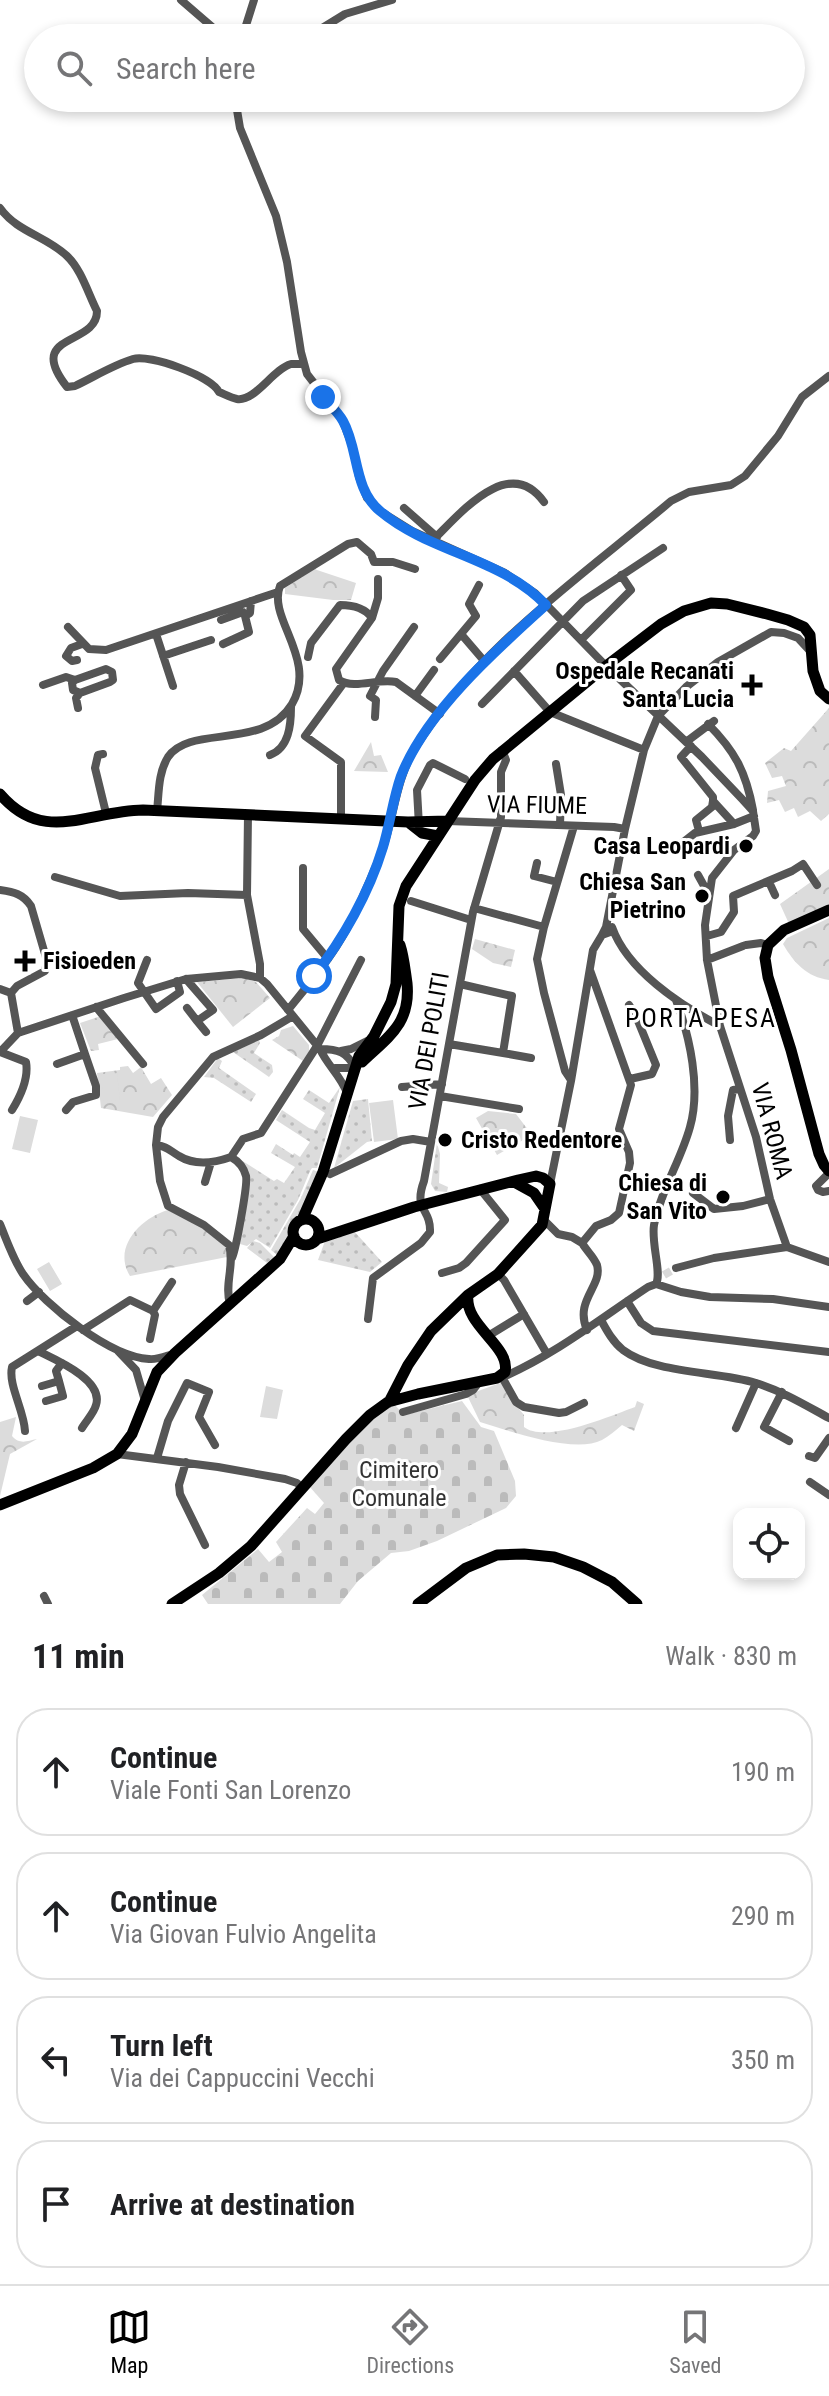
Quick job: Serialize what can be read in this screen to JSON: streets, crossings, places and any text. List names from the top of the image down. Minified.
{"streets":{"street":["VIA FIUME","VIA DEI POLITI","VIA ROMA"]},"crossings":[["VIA FIUME","VIA DEI POLITI"]],"districts":["PORTA PESA"],"parks":["Cimitero Comunale"],"places":{"health":["Ospedale Recanati Santa Lucia","Fisioeden"],"other":["Casa Leopardi","Chiesa San Pietrino","Cristo Redentore","Chiesa di San Vito"]},"page":{"search":"Search here","heading":["11 min","Walk · 830 m"],"list":[["Continue","Viale Fonti San Lorenzo","190 m"],["Continue","Via Giovan Fulvio Angelita","290 m"],["Turn left","Via dei Cappuccini Vecchi","350 m"],"Arrive at destination"],"nav":["Map","Directions","Saved"]}}
